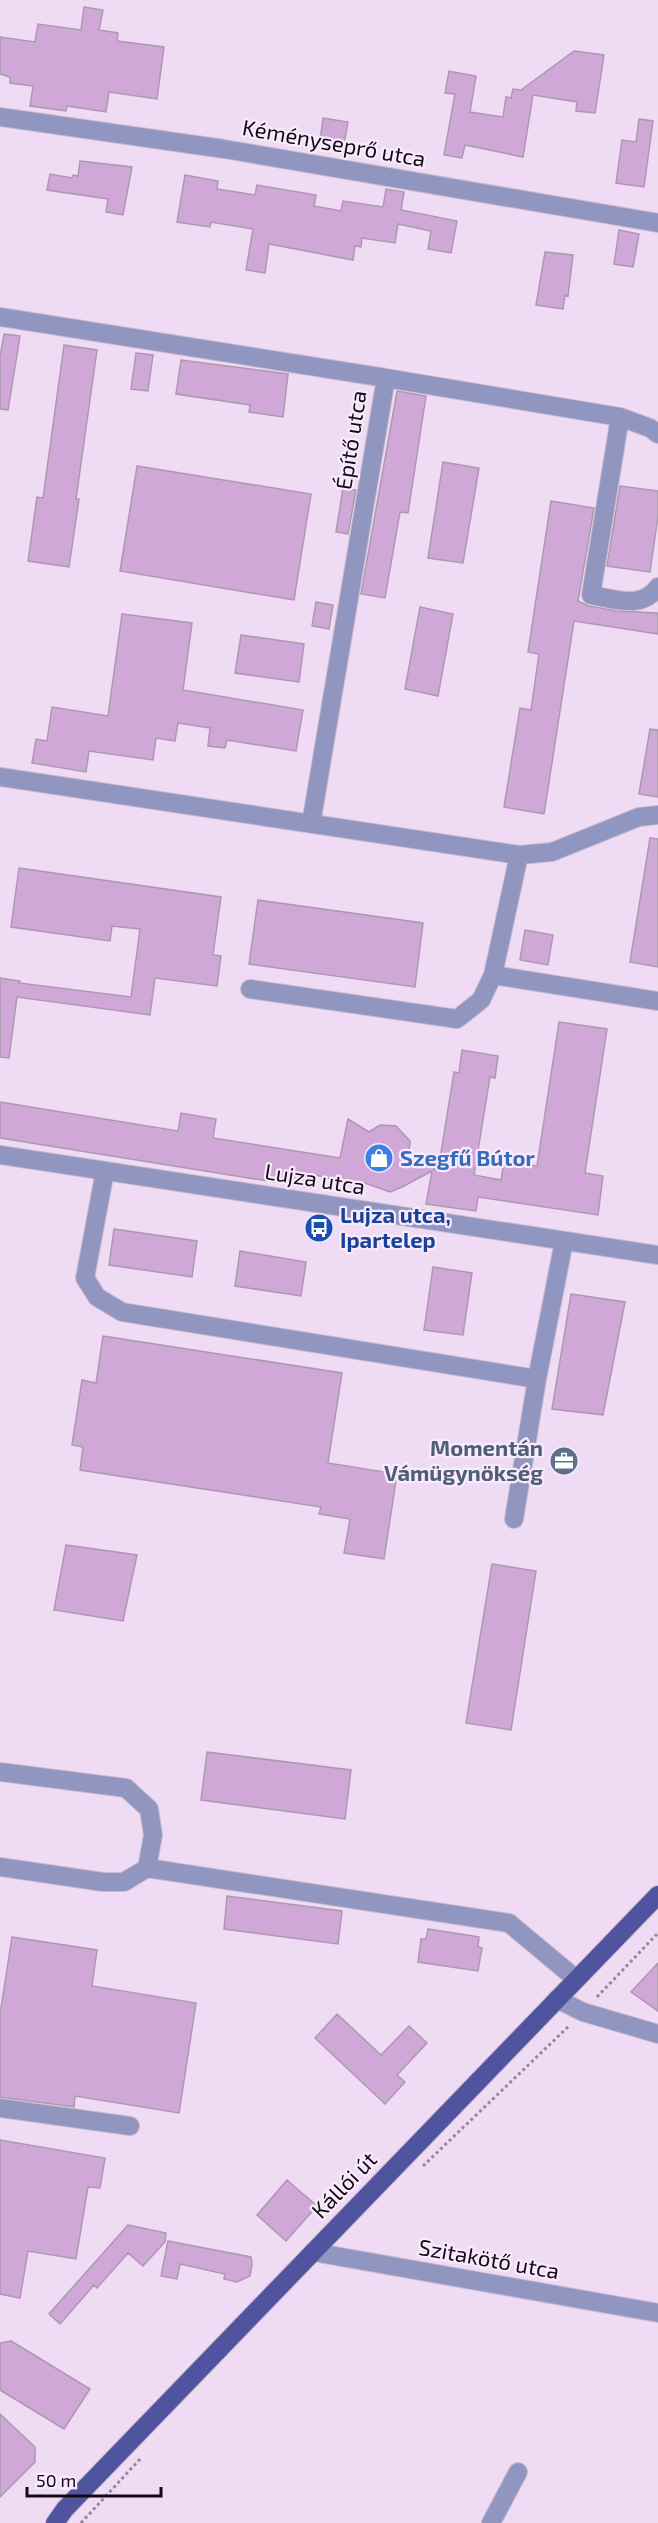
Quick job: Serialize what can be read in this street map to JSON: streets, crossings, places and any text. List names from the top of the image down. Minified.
{"streets":{"main road":["Kállói út"],"street":["Kéményseprő utca","Építő utca","Lujza utca","Szitakötő utca"]},"crossings":[["Kállói út","Szitakötő utca"]],"places":{"shop":["Szegfű Bútor"],"bus stop":["Lujza utca, Ipartelep"],"office":["Momentán Vámügynökség"]},"scale_bar":"50 m"}
